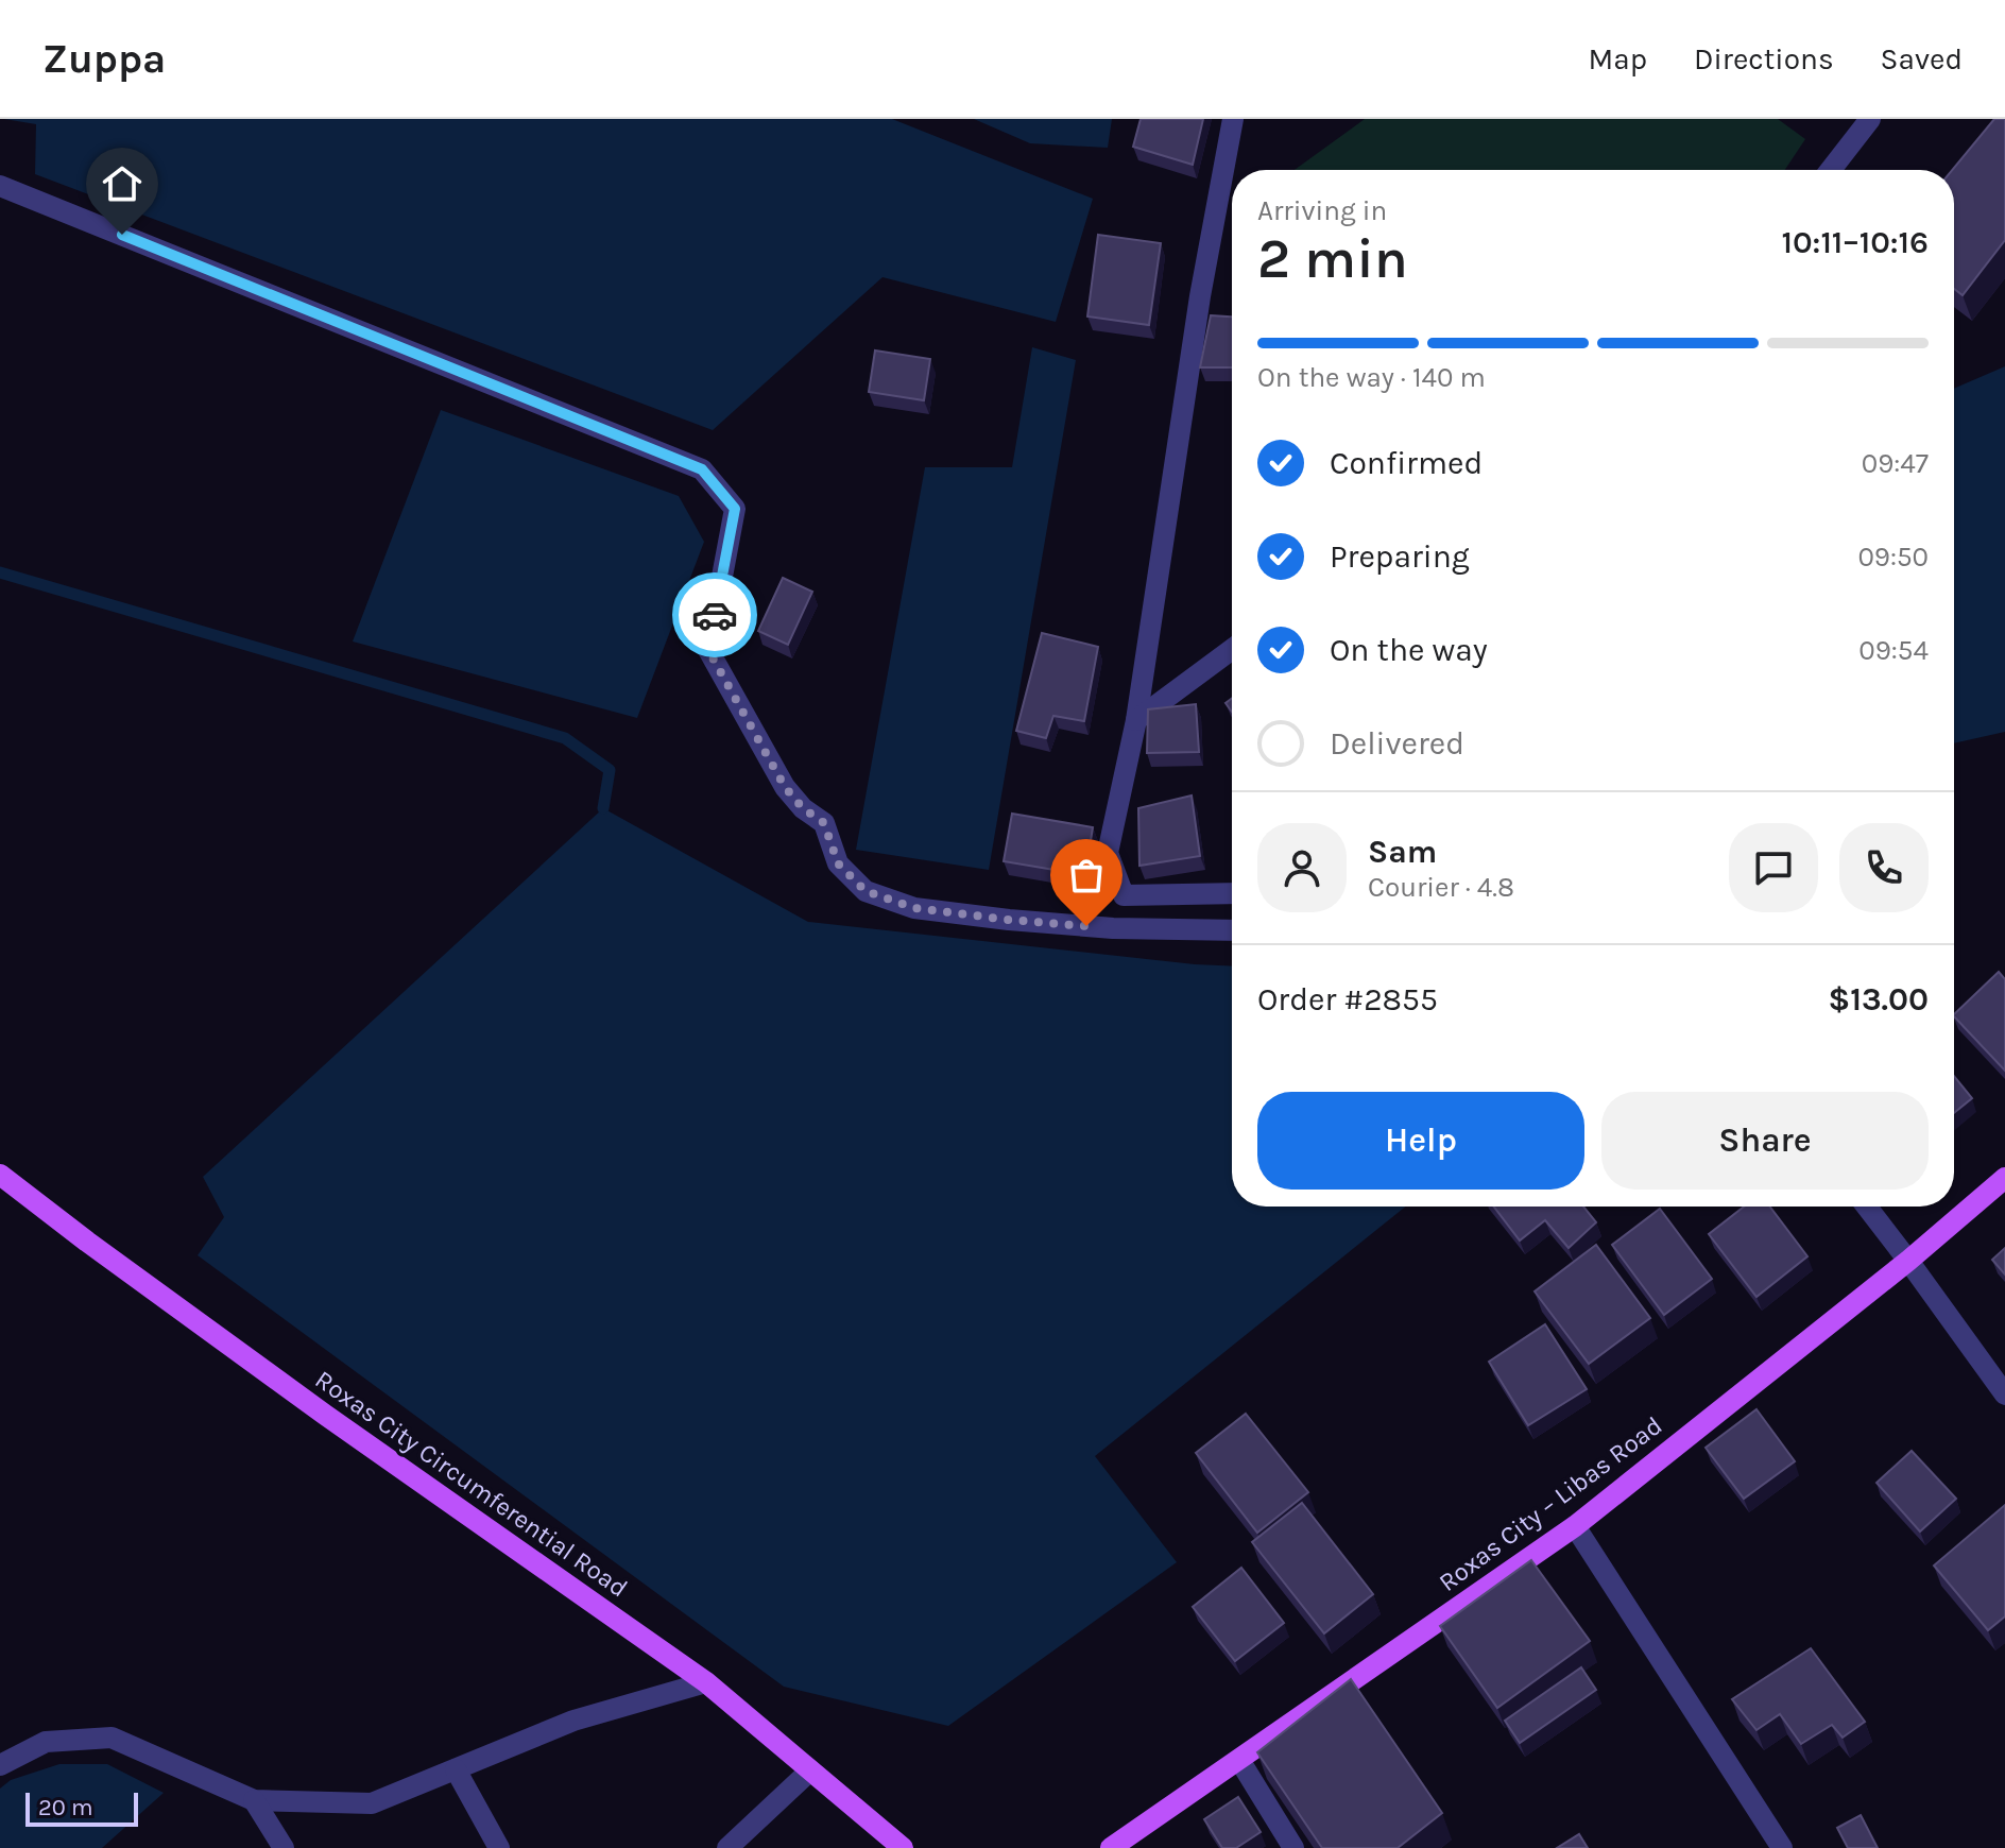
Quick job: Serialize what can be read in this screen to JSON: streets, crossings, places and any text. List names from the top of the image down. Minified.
{"streets":{"main road":["Roxas City Circumferential Road","Roxas City – Libas Road"]},"scale_bar":"20 m","page":{"header":"Zuppa","nav":["Map","Directions","Saved"],"heading":["2 min","Arriving in","10:11–10:16"],"panel":["Sam","Courier · 4.8","Order #2855","$13.00"],"bar":"On the way · 140 m","list":[["Confirmed","09:47"],["Preparing","09:50"],["On the way","09:54"],"Delivered"],"buttons":["Help","Share"],"scale":"20 m"}}
